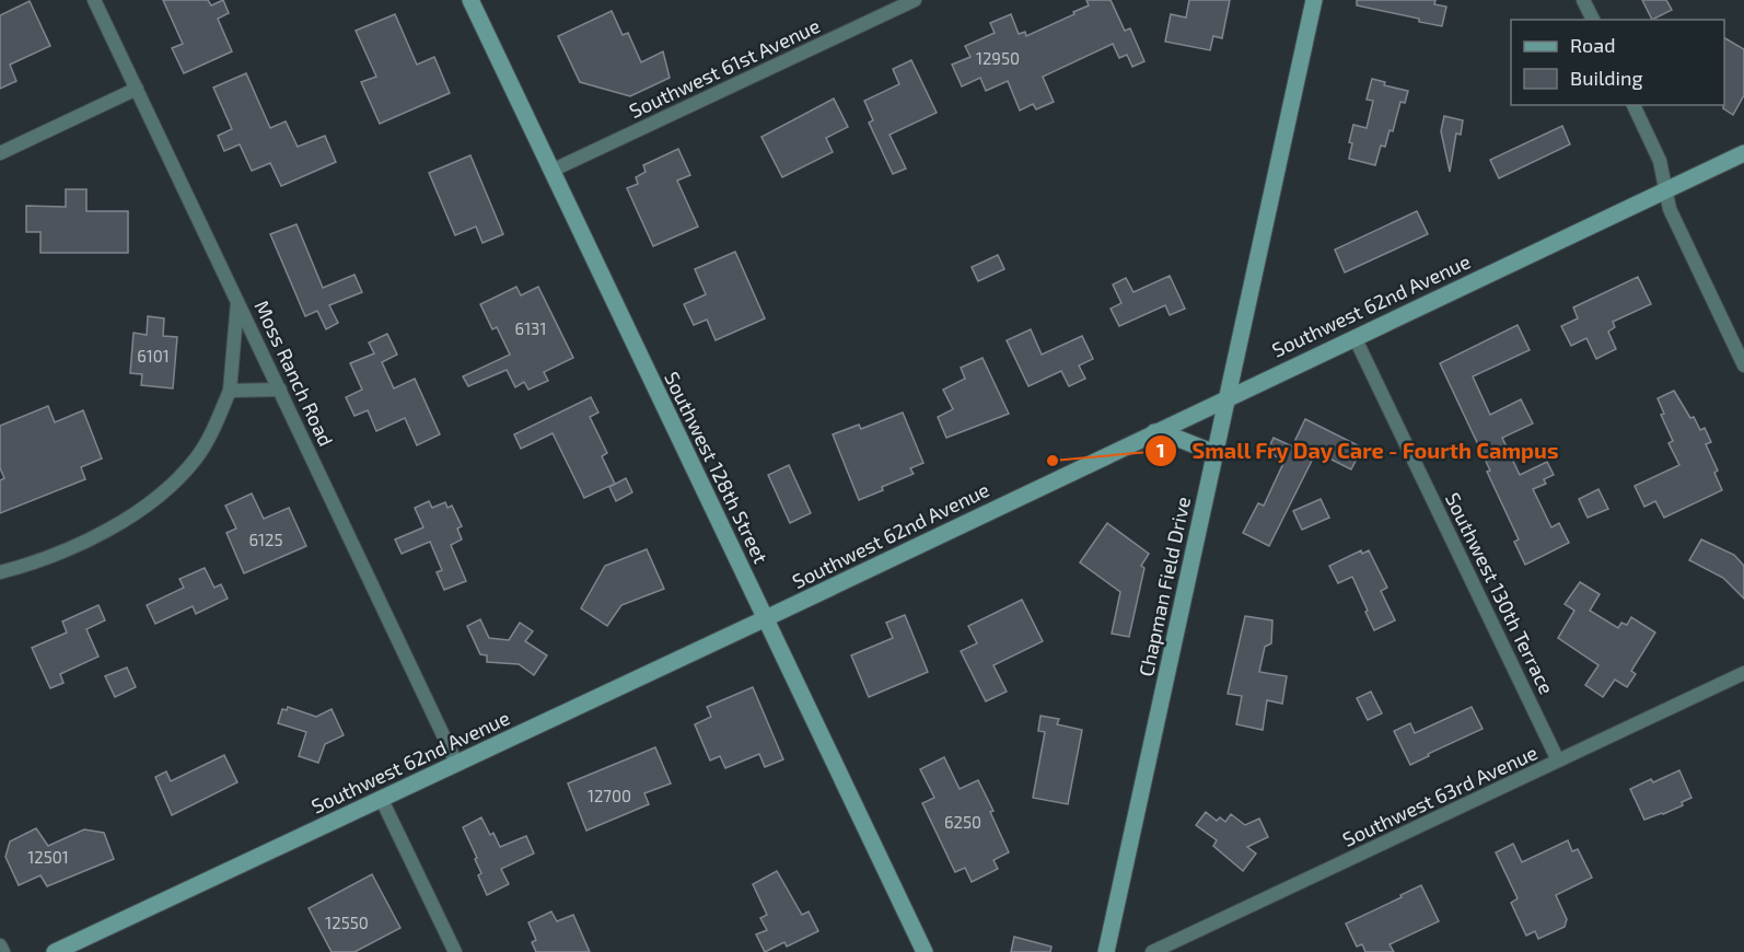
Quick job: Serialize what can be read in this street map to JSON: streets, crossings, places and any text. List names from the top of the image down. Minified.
{"streets":{"street":["Southwest 61st Avenue","Southwest 62nd Avenue","Moss Ranch Road","Southwest 128th Street","Chapman Field Drive","Southwest 130th Terrace","Southwest 63rd Avenue"]},"crossings":[["Southwest 61st Avenue","Southwest 128th Street"],["Southwest 62nd Avenue","Moss Ranch Road"],["Southwest 62nd Avenue","Southwest 128th Street"],["Southwest 62nd Avenue","Chapman Field Drive"],["Southwest 62nd Avenue","Southwest 130th Terrace"],["Southwest 130th Terrace","Southwest 63rd Avenue"]],"places":["Small Fry Day Care - Fourth Campus"],"house_numbers":["12950","6131","6101","6125","12700","6250","12501","12550"],"legend":["Road","Building"]}
